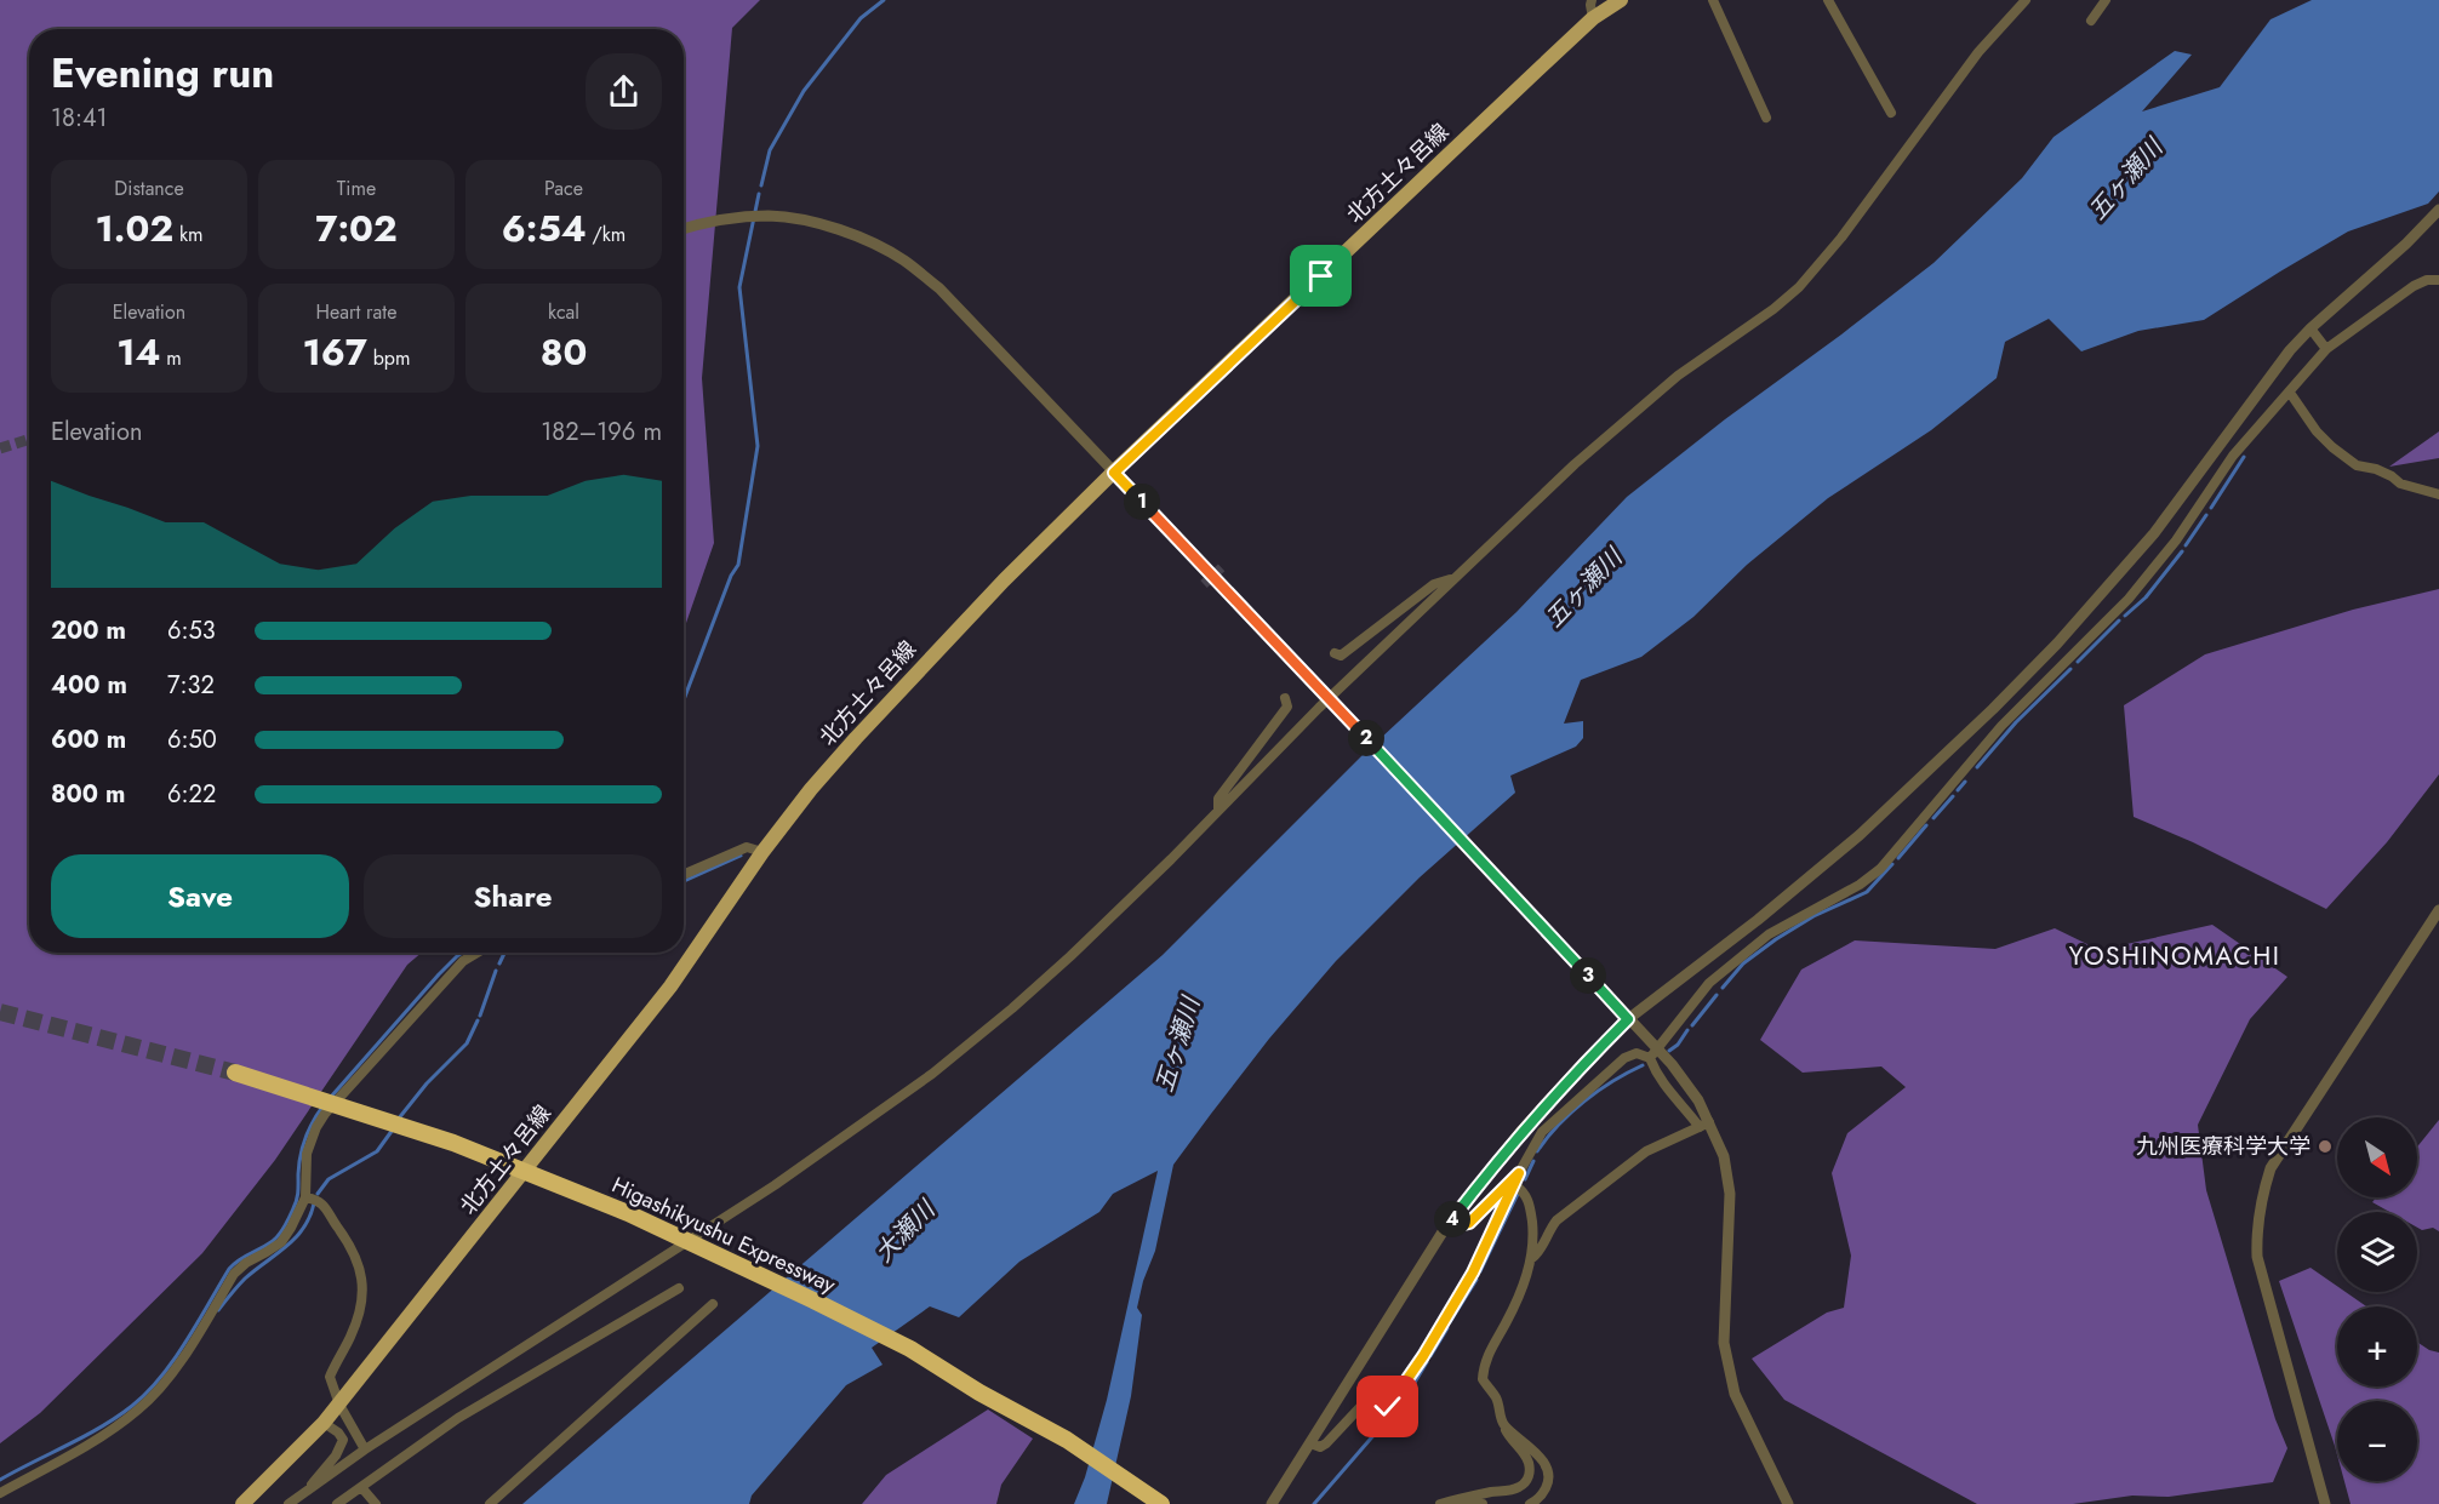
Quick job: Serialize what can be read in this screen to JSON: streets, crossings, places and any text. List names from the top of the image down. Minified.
{"streets":{"highway":["Higashikyushu Expressway"],"main road":["北方土々呂線"]},"districts":["YOSHINOMACHI"],"water":["五ヶ瀬川","大瀬川"],"places":["九州医療科学大学"],"north":"bottom right","page":{"heading":["Evening run","18:41"],"stats":[["Distance","1.02 km"],["Time","7:02"],["Pace","6:54 /km"],["Elevation","14 m"],["Heart rate","167 bpm"],["kcal","80"]],"chart":["Elevation","182–196 m"],"pins":["1","2","3","4"],"list":[{"name":"200 m","note":"6:53"},{"name":"400 m","note":"7:32"},{"name":"600 m","note":"6:50"},{"name":"800 m","note":"6:22"}],"buttons":["Save","Share"],"map_buttons":["+","−"]}}
